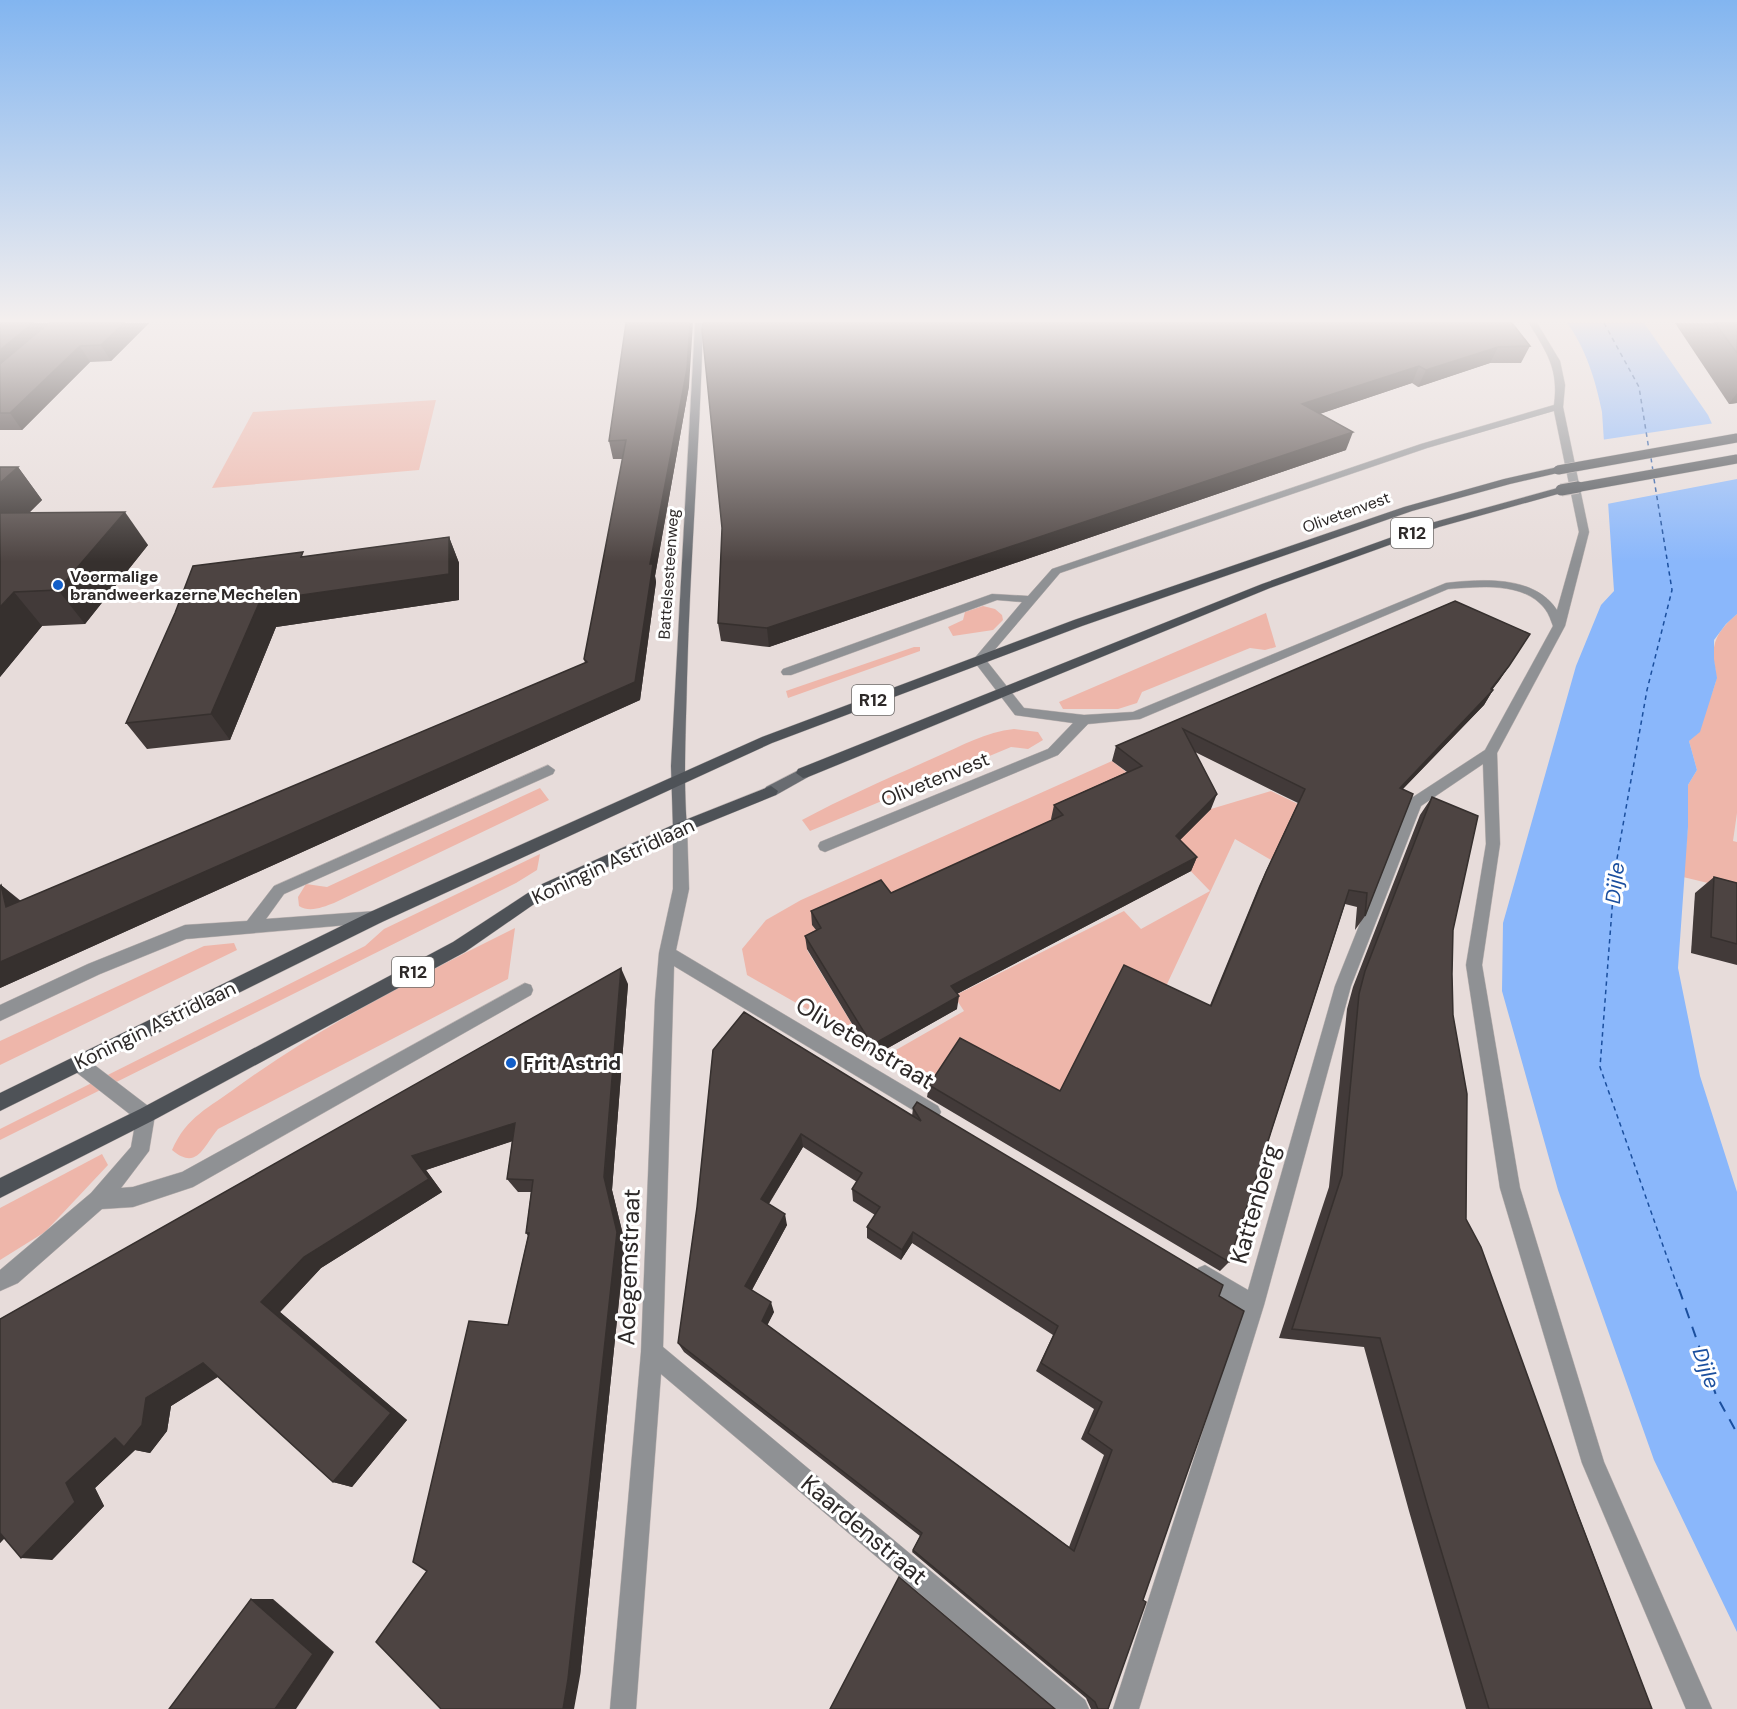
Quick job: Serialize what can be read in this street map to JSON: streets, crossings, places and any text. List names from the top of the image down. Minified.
{"streets":{"main road":["Olivetenvest","R12","Battelsesteenweg","Koningin Astridlaan"],"street":["Olivetenstraat","Kattenberg","Adegemstraat","Kaardenstraat"]},"crossings":[["Olivetenvest","Koningin Astridlaan"],["R12","Koningin Astridlaan"],["Battelsesteenweg","Koningin Astridlaan"],["Battelsesteenweg","Adegemstraat"],["Koningin Astridlaan","Adegemstraat"],["Olivetenstraat","Adegemstraat"],["Adegemstraat","Kaardenstraat"]],"water":["Dijle"],"places":["Voormalige brandweerkazerne Mechelen","Frit Astrid"]}
